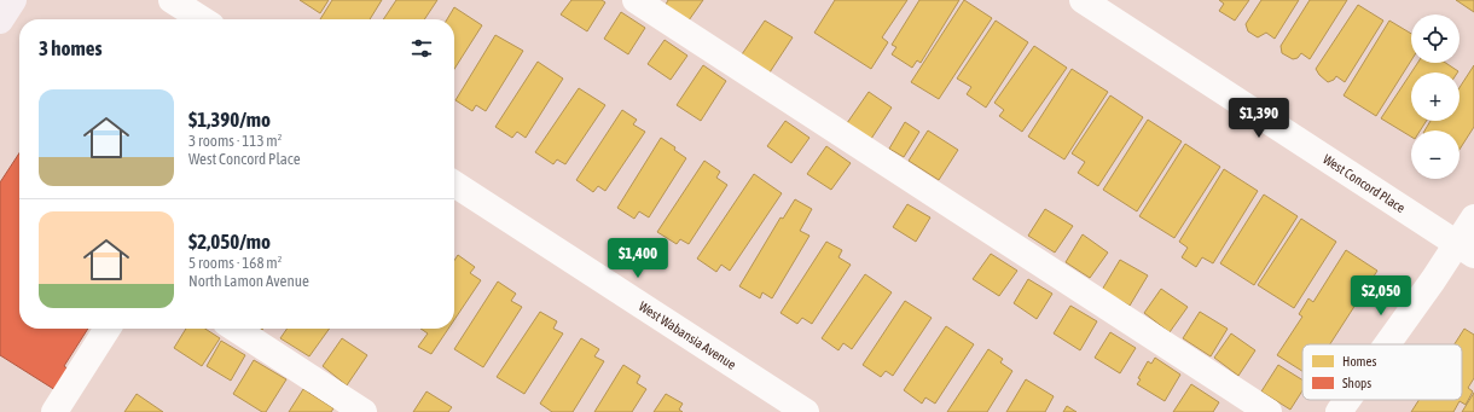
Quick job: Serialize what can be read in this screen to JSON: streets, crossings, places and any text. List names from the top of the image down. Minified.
{"streets":{"street":["West Concord Place","West Wabansia Avenue"]},"legend":["Homes","Shops"],"page":{"map_buttons":["+","−"],"heading":"3 homes","list":[{"name":"$1,390/mo","note":"3 rooms · 113 m² · West Concord Place"},{"name":"$2,050/mo","note":"5 rooms · 168 m² · North Lamon Avenue"}],"price":["$1,390","$1,400","$2,050"]}}
